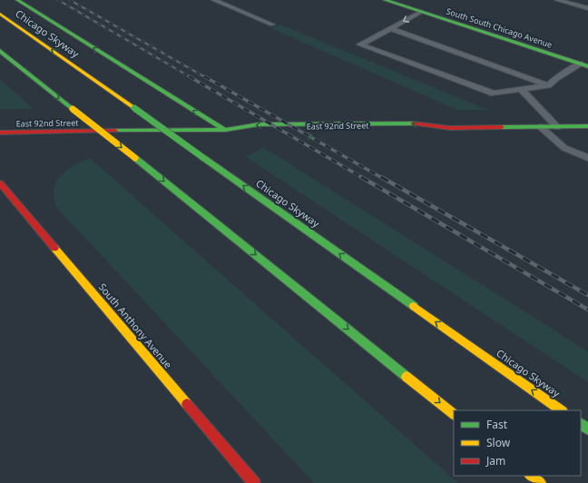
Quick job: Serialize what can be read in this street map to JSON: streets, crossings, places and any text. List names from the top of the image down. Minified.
{"streets":{"main road":["South South Chicago Avenue","Chicago Skyway","East 92nd Street","South Anthony Avenue"]},"legend":["Fast","Slow","Jam"]}
